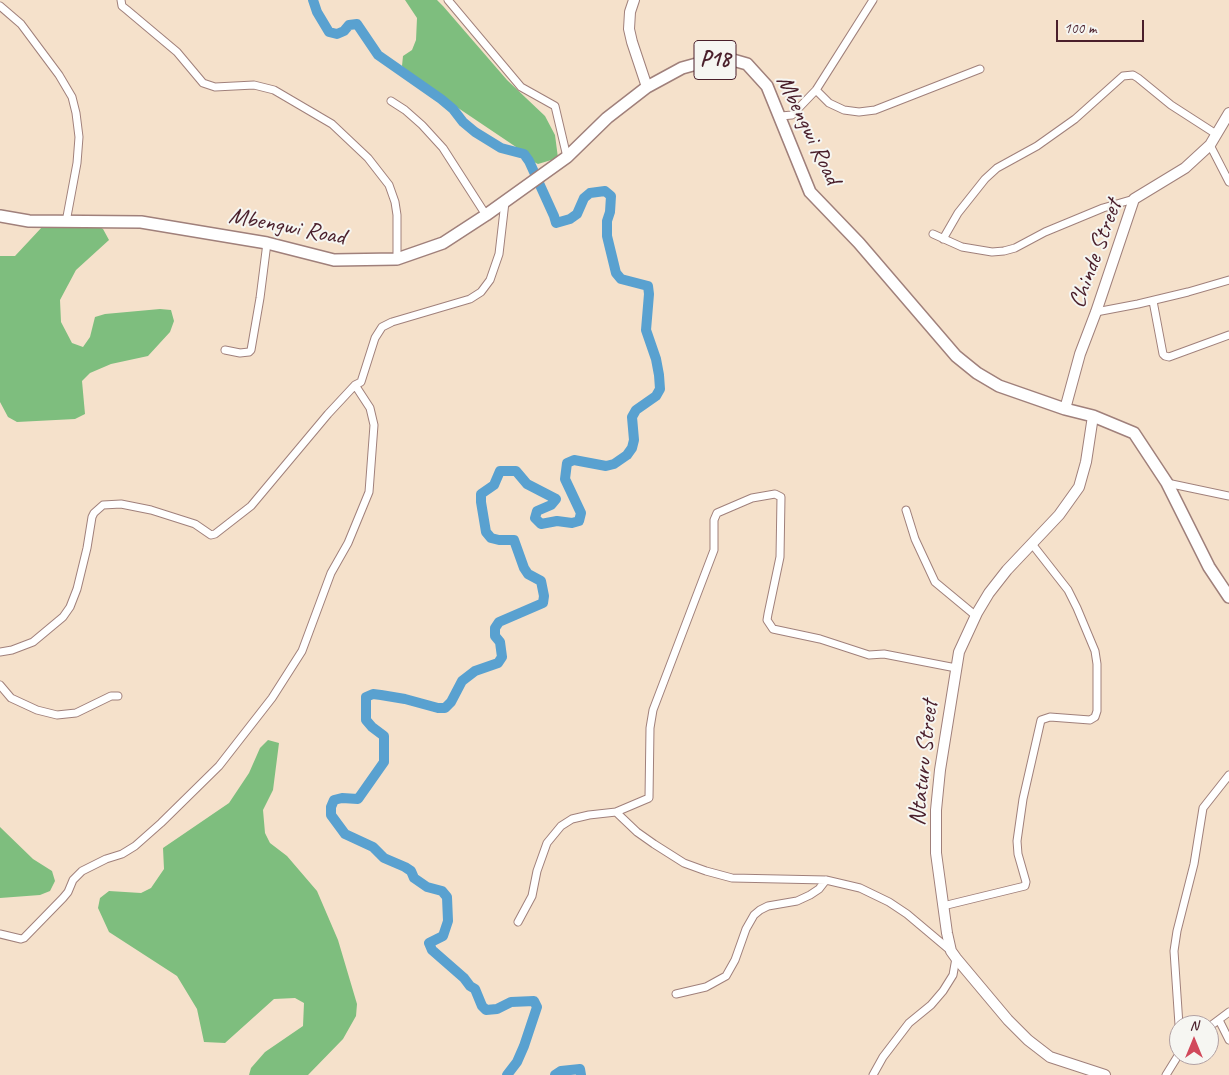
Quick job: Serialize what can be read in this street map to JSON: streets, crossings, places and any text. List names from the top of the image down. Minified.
{"streets":{"main road":["P18","Mbengwi Road"],"street":["Chinde Street","Ntaturu Street"]},"crossings":[["Mbengwi Road","Chinde Street"],["Mbengwi Road","Ntaturu Street"]],"scale_bar":"100 m","north":"top"}
